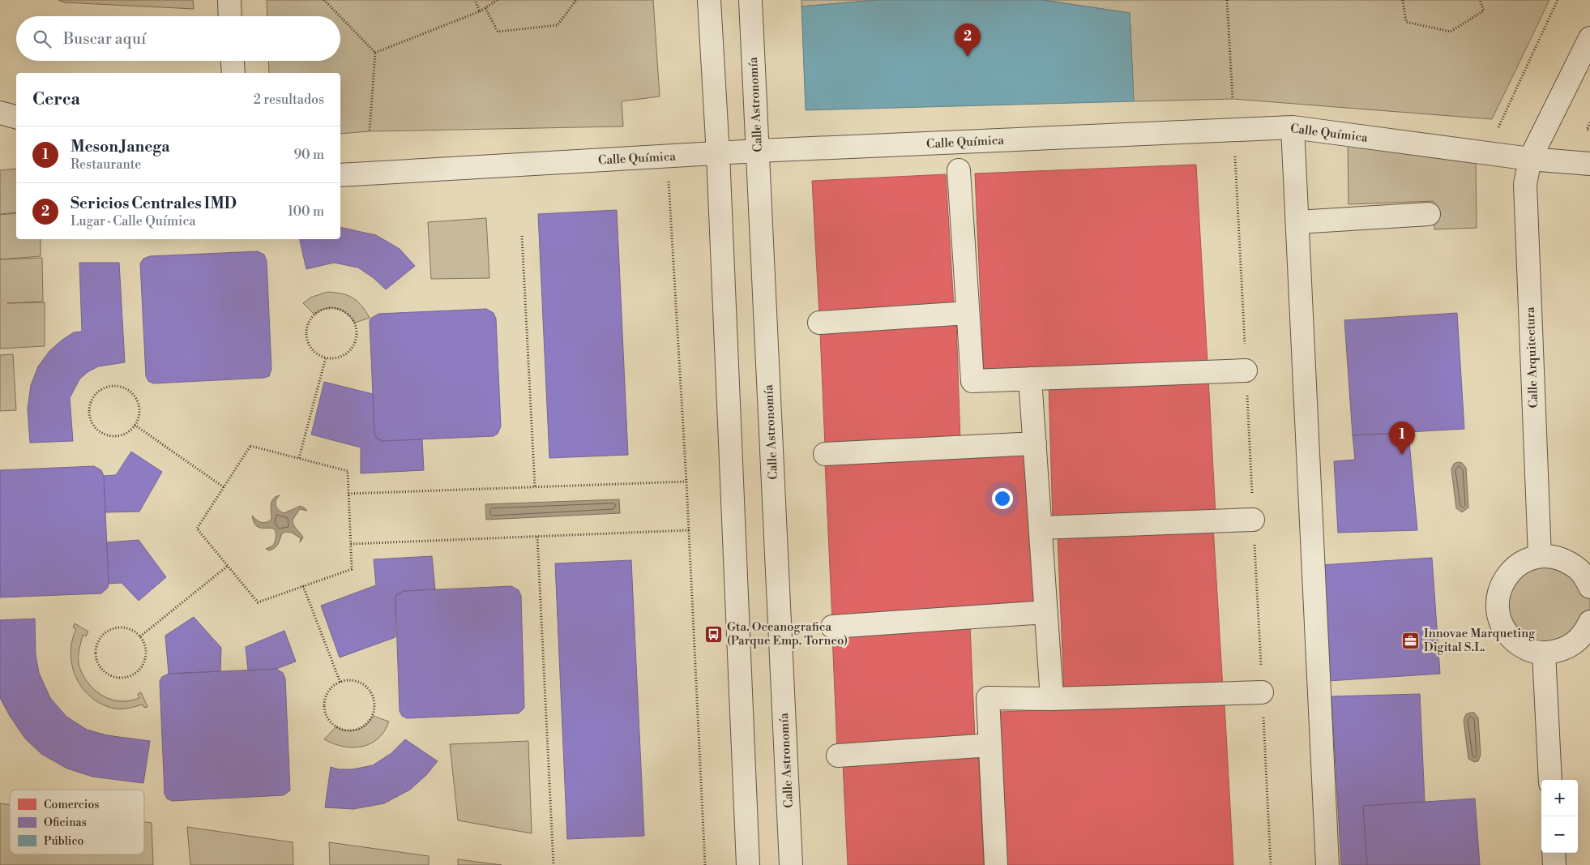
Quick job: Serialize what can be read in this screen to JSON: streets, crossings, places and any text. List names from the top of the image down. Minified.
{"streets":{"street":["Calle Astronomía","Calle Química","Calle Arquitectura"]},"crossings":[["Calle Astronomía","Calle Química"],["Calle Química","Calle Arquitectura"]],"places":{"bus stop":["Gta. Oceanografica (Parque Emp. Torneo)"],"office":["Innovae Marqueting Digital S.L."]},"legend":["Comercios","Oficinas","Público"],"page":{"search":"Buscar aquí","pins":["2","1"],"heading":["Cerca","2 resultados"],"list":[{"mark":"1","name":"Meson Janega","note":"Restaurante","value":"90 m"},{"mark":"2","name":"Sericios Centrales IMD","note":"Lugar · Calle Química","value":"100 m"}],"map_buttons":["+","−"]}}
